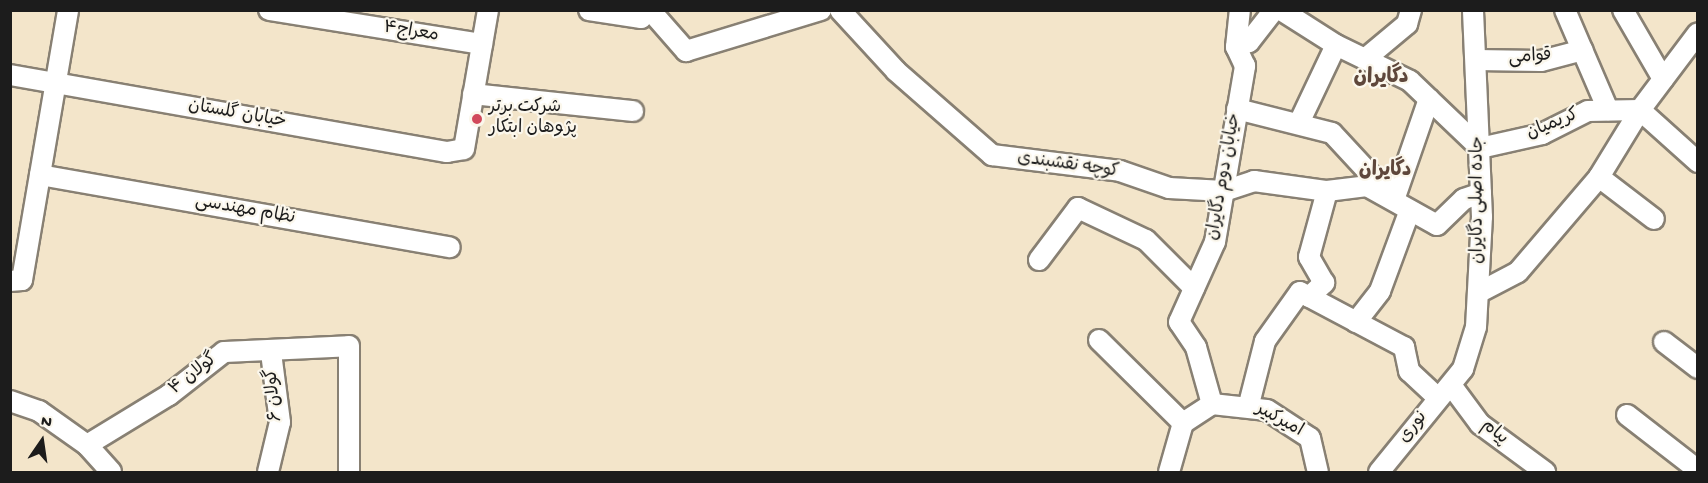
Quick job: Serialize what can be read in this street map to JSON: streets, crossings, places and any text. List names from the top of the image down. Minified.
{"streets":{"street":["معراج۴","قوامی","خیابان گلستان","کریمیان","کوچه نقشبندی","خیابان دوم دگایران","جاده اصلی دگایران","نظام مهندسی","گولان ۴","گولان ۶","امیرکبیر","نوری","پیام"]},"crossings":[["قوامی","جاده اصلی دگایران"],["کریمیان","جاده اصلی دگایران"],["کوچه نقشبندی","خیابان دوم دگایران"],["کوچه نقشبندی","جاده اصلی دگایران"],["خیابان دوم دگایران","امیرکبیر"],["جاده اصلی دگایران","نوری"],["جاده اصلی دگایران","پیام"],["گولان ۴","گولان ۶"],["نوری","پیام"]],"districts":["دگایران","دگایران"],"places":["شرکت برتر پژوهان ابتکار"],"north":"top"}
